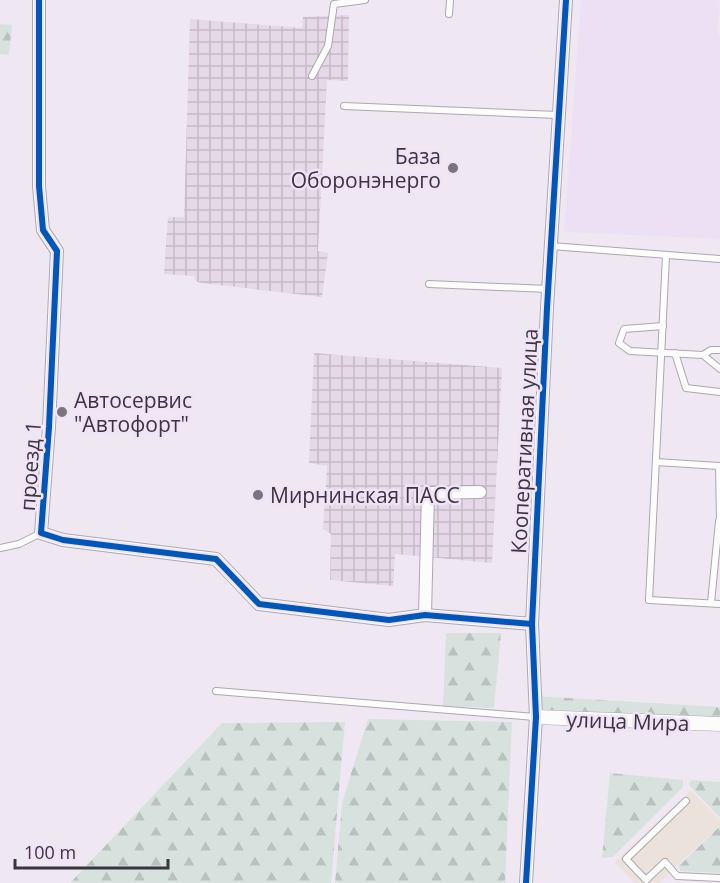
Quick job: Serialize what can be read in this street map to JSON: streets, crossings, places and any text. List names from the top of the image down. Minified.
{"streets":{"street":["Кооперативная улица","проезд 1","улица Мира"]},"crossings":[["Кооперативная улица","проезд 1"],["Кооперативная улица","улица Мира"]],"places":["База Оборонэнерго","Автосервис \"Автофорт\"","Мирнинская ПАСС"],"scale_bar":"100 m"}
